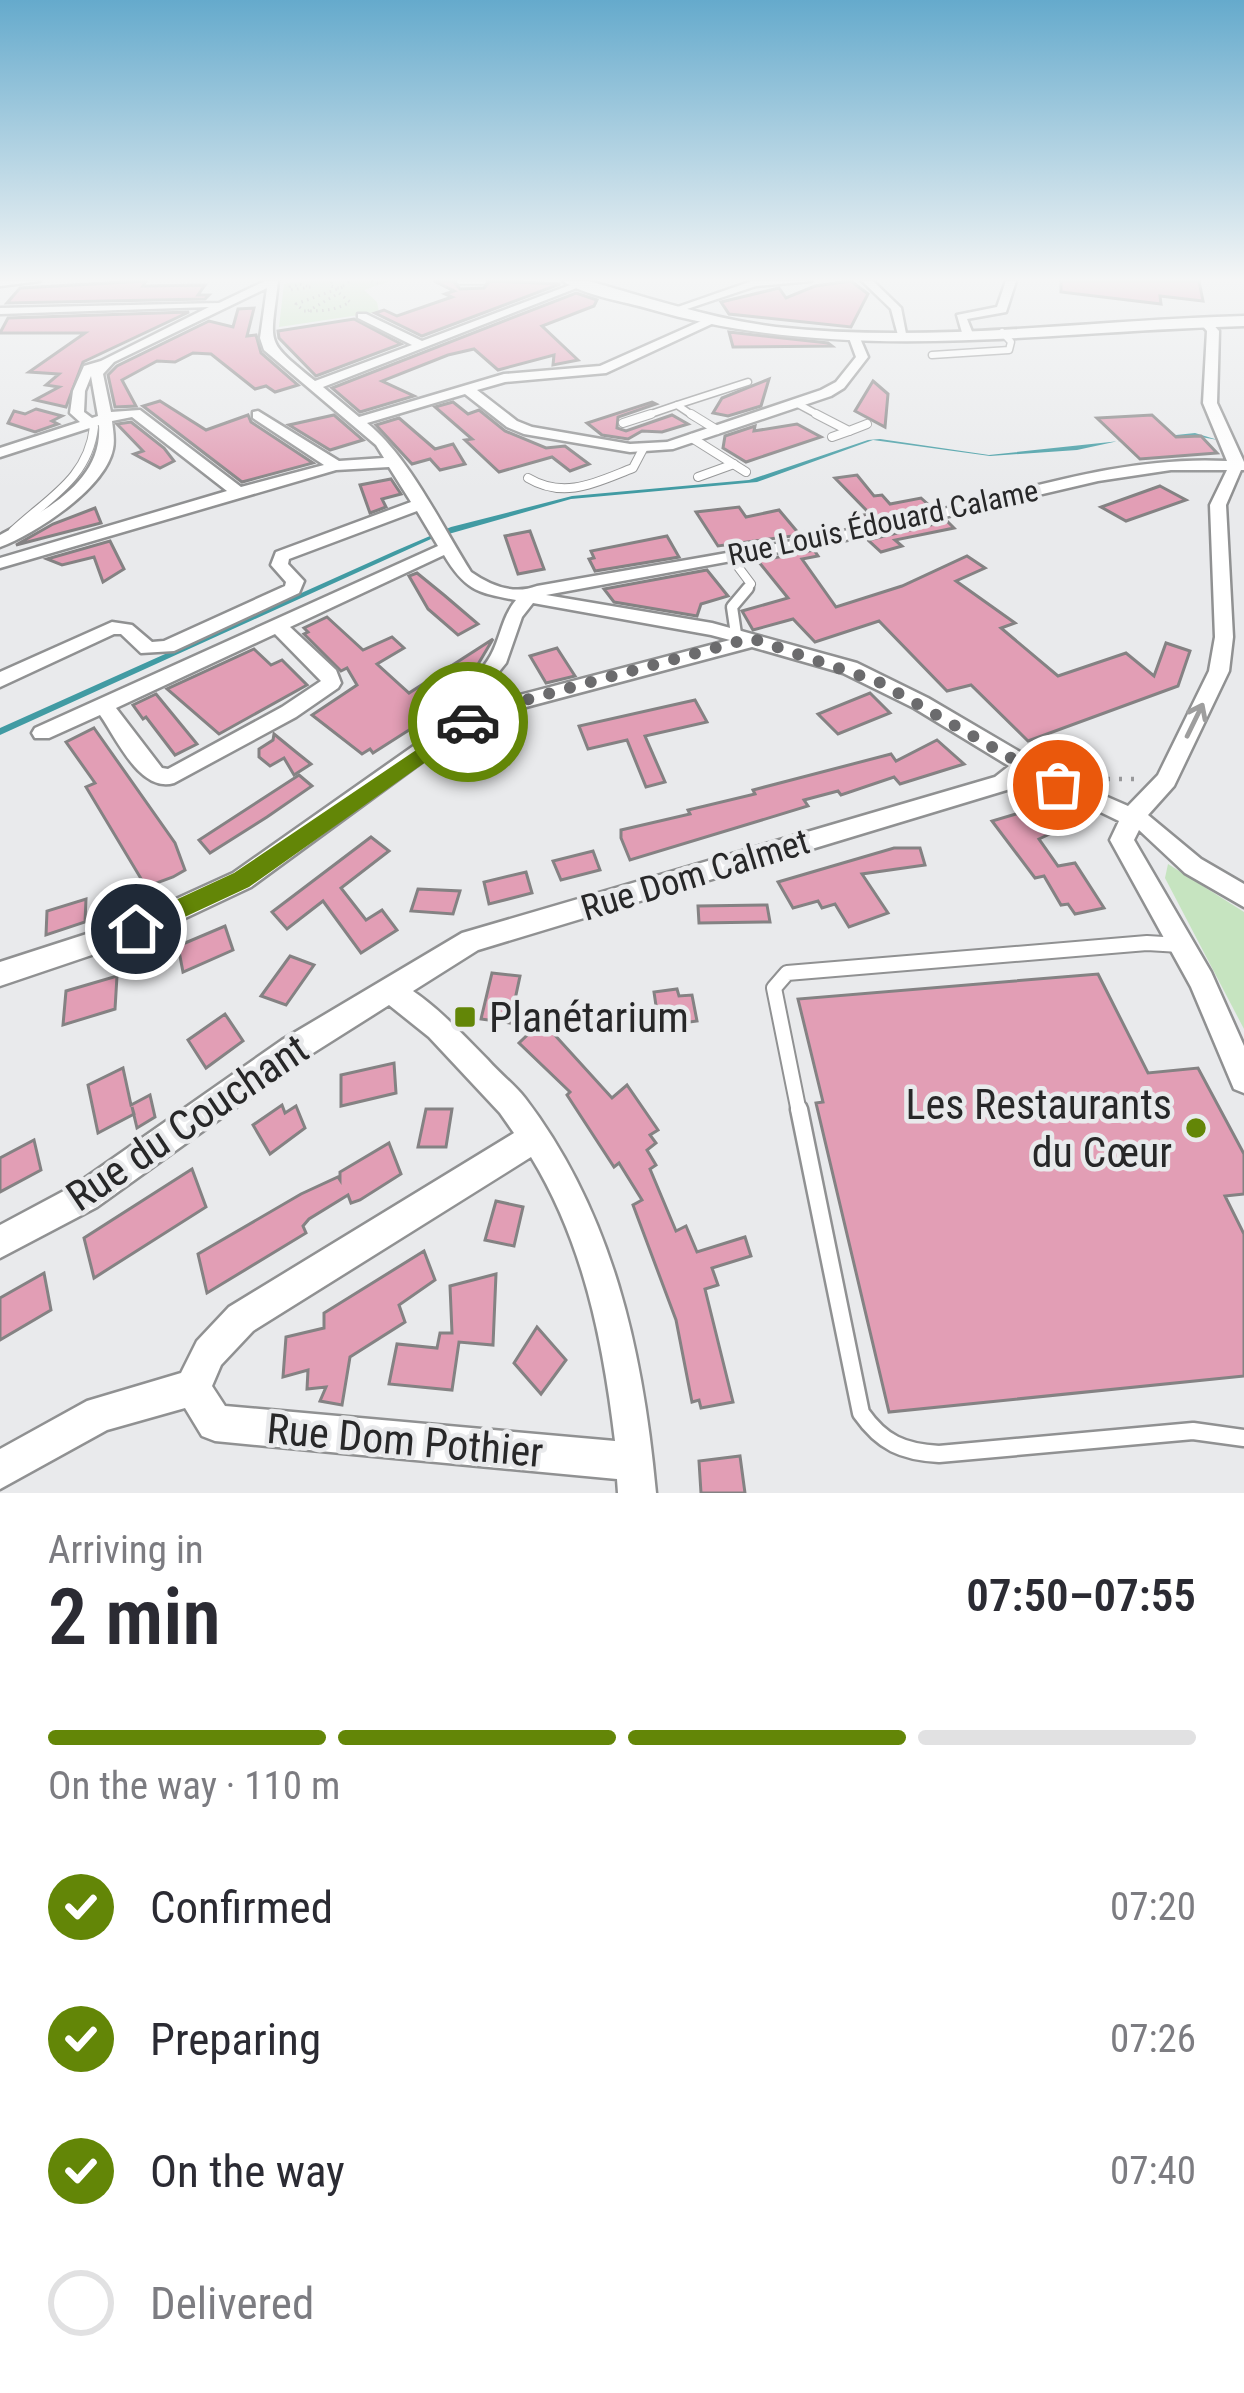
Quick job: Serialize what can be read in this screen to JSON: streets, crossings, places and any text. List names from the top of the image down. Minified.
{"streets":{"street":["Rue Louis Édouard Calame","Rue Dom Calmet","Rue du Couchant","Rue Dom Pothier"]},"crossings":[["Rue Dom Calmet","Rue du Couchant"],["Rue Dom Calmet","Rue Dom Pothier"],["Rue du Couchant","Rue Dom Pothier"]],"places":{"transit":["Planétarium"],"other":["Les Restaurants du Cœur"]},"page":{"heading":["2 min","Arriving in","07:50–07:55"],"bar":"On the way · 110 m","list":[["Confirmed","07:20"],["Preparing","07:26"],["On the way","07:40"],"Delivered"]}}
